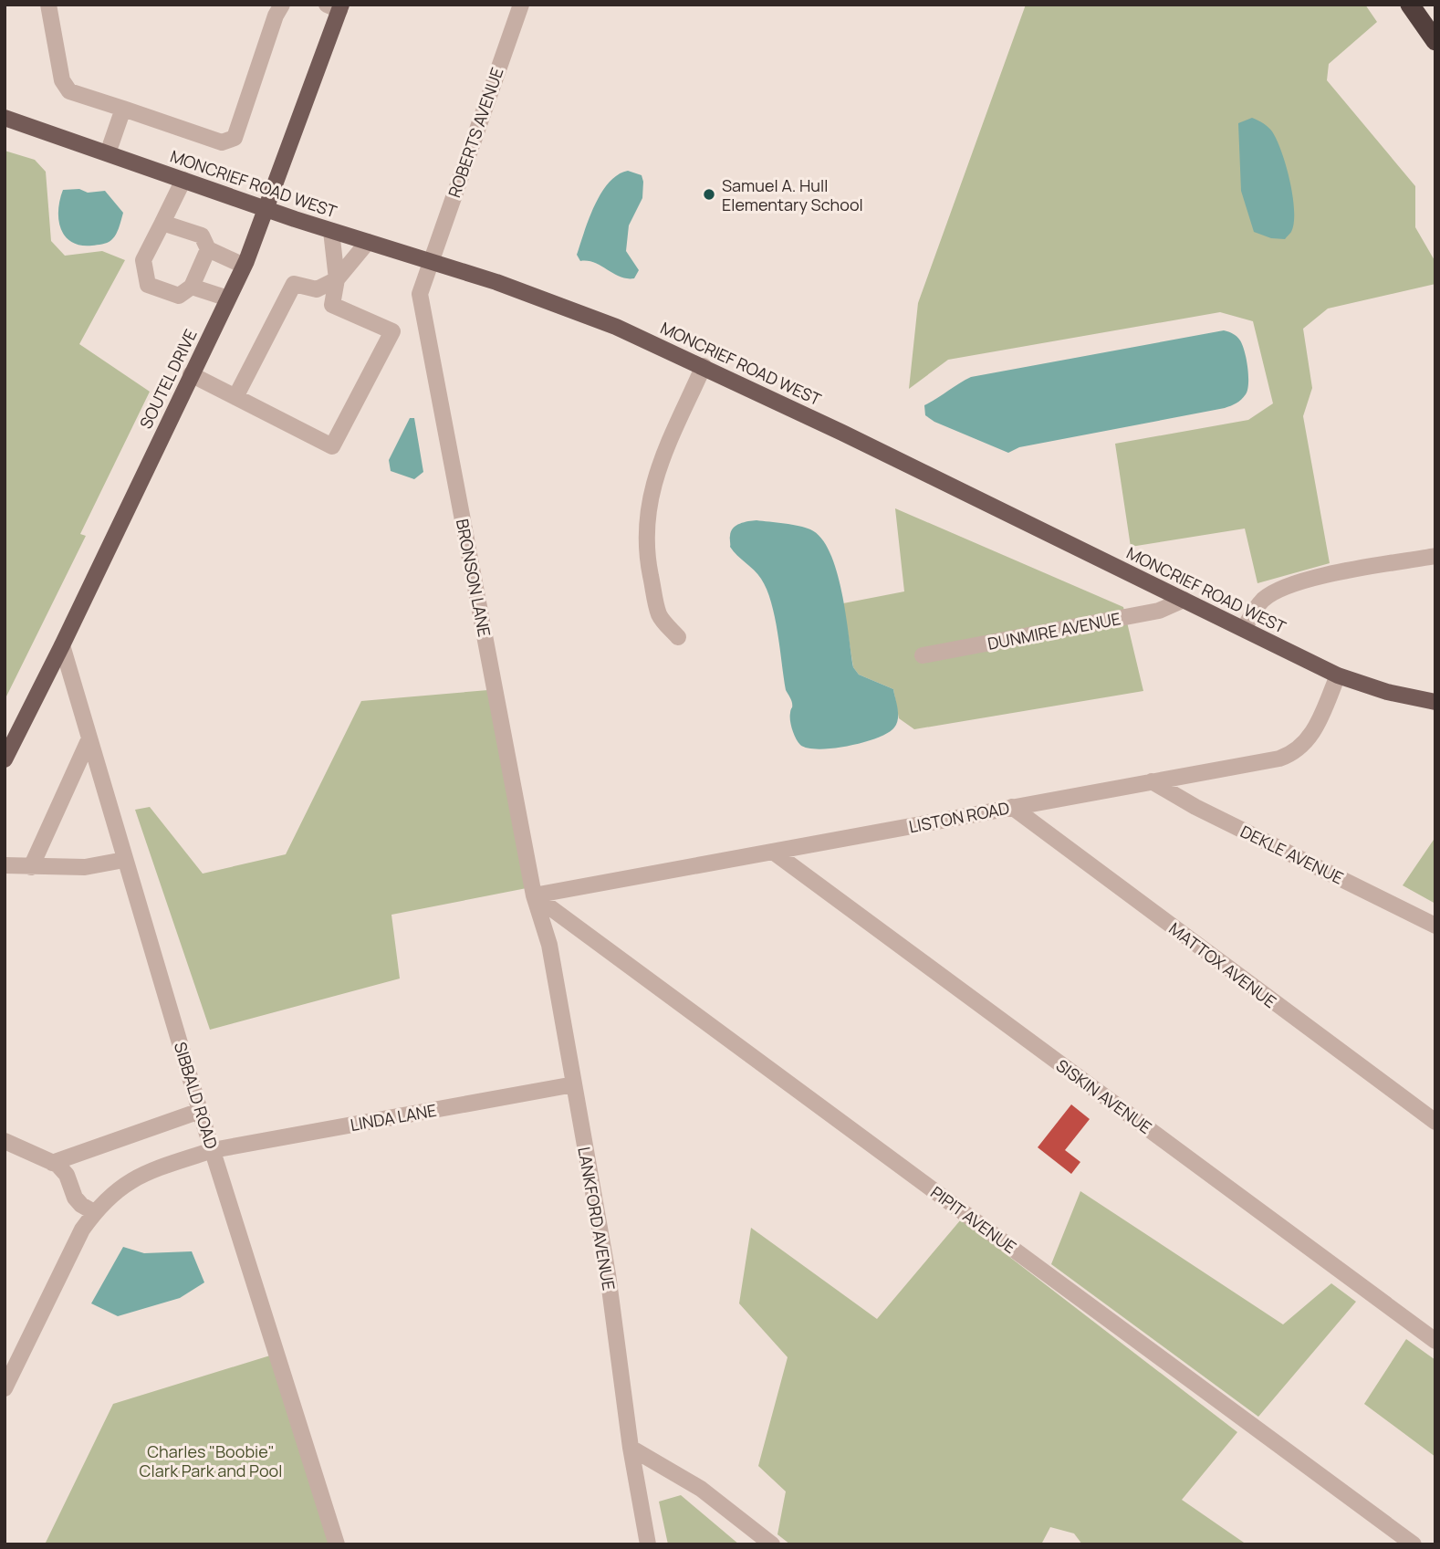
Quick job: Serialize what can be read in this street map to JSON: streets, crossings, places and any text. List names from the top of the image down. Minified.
{"streets":{"main road":["MONCRIEF ROAD WEST","SOUTEL DRIVE"],"street":["ROBERTS AVENUE","BRONSON LANE","DUNMIRE AVENUE","LISTON ROAD","DEKLE AVENUE","MATTOX AVENUE","SIBBALD ROAD","SISKIN AVENUE","LINDA LANE","LANKFORD AVENUE","PIPIT AVENUE"]},"crossings":[["ROBERTS AVENUE","MONCRIEF ROAD WEST"],["ROBERTS AVENUE","BRONSON LANE"],["MONCRIEF ROAD WEST","SOUTEL DRIVE"],["MONCRIEF ROAD WEST","BRONSON LANE"],["MONCRIEF ROAD WEST","DUNMIRE AVENUE"],["MONCRIEF ROAD WEST","LISTON ROAD"],["SOUTEL DRIVE","SIBBALD ROAD"],["BRONSON LANE","LISTON ROAD"],["BRONSON LANE","LANKFORD AVENUE"],["BRONSON LANE","PIPIT AVENUE"],["LISTON ROAD","DEKLE AVENUE"],["LISTON ROAD","MATTOX AVENUE"],["LISTON ROAD","SISKIN AVENUE"],["LISTON ROAD","LANKFORD AVENUE"],["LISTON ROAD","PIPIT AVENUE"],["SIBBALD ROAD","LINDA LANE"],["LINDA LANE","LANKFORD AVENUE"],["LANKFORD AVENUE","PIPIT AVENUE"]],"parks":["Charles \"Boobie\" Clark Park and Pool"],"places":["Samuel A. Hull Elementary School"]}
